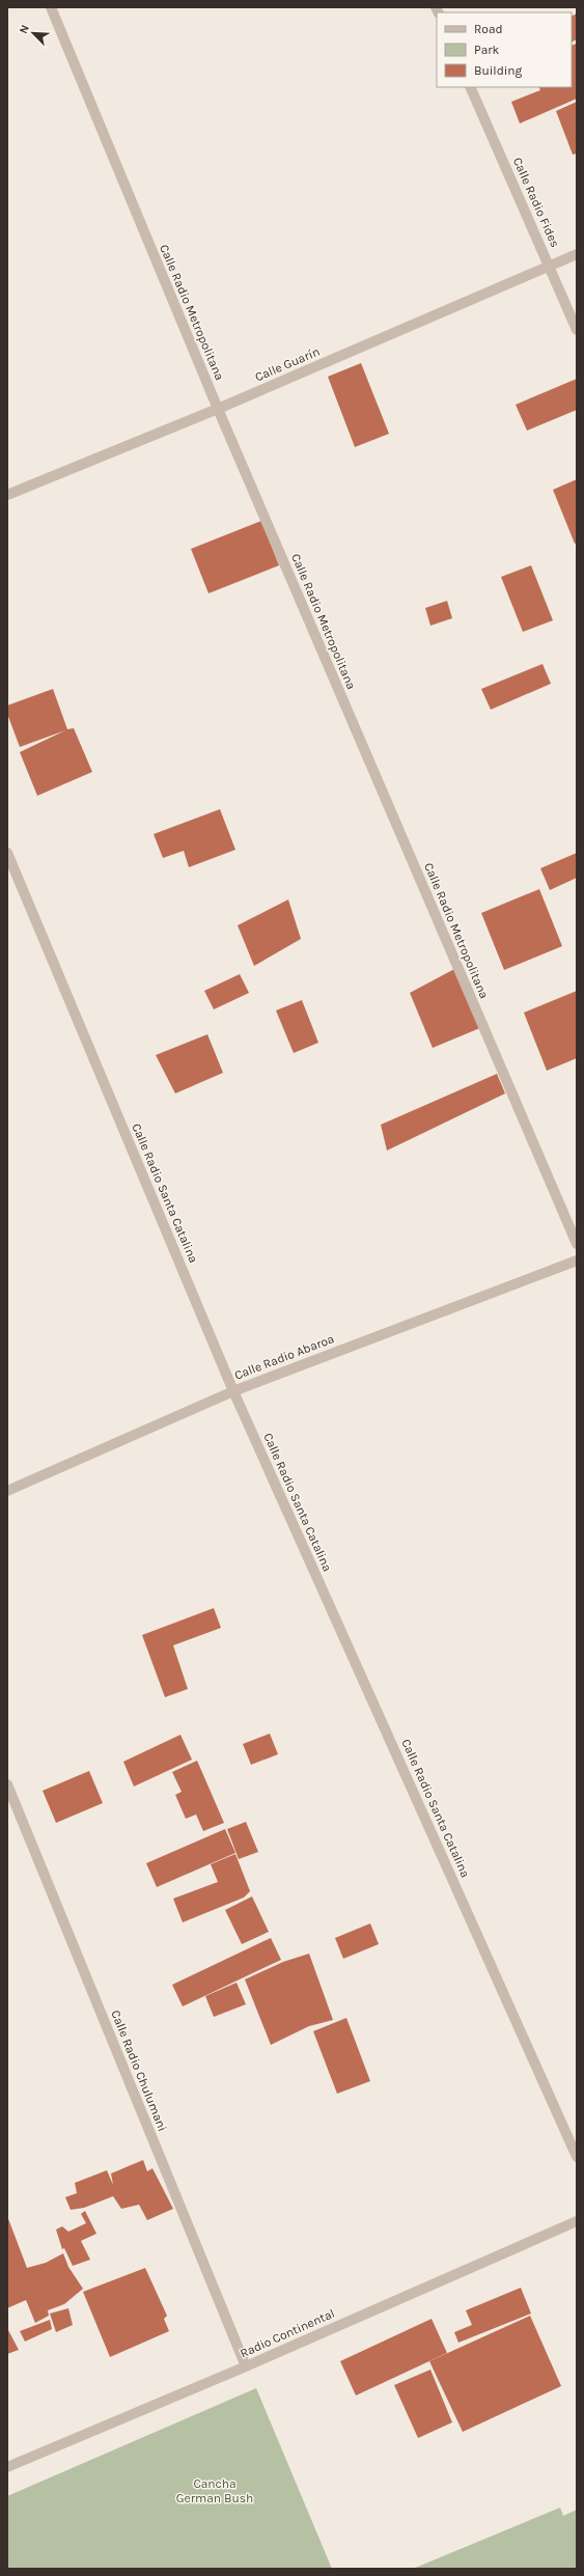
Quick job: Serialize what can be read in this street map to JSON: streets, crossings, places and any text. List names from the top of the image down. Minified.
{"streets":{"street":["Calle Radio Fides","Calle Radio Metropolitana","Calle Guarín","Calle Radio Santa Catalina","Calle Radio Abaroa","Calle Radio Chulumani","Radio Continental"]},"crossings":[["Calle Radio Fides","Calle Guarín"],["Calle Radio Metropolitana","Calle Guarín"],["Calle Radio Santa Catalina","Calle Radio Abaroa"],["Calle Radio Chulumani","Radio Continental"]],"parks":["Cancha German Bush"],"legend":["Road","Park","Building"],"north":"top left"}
